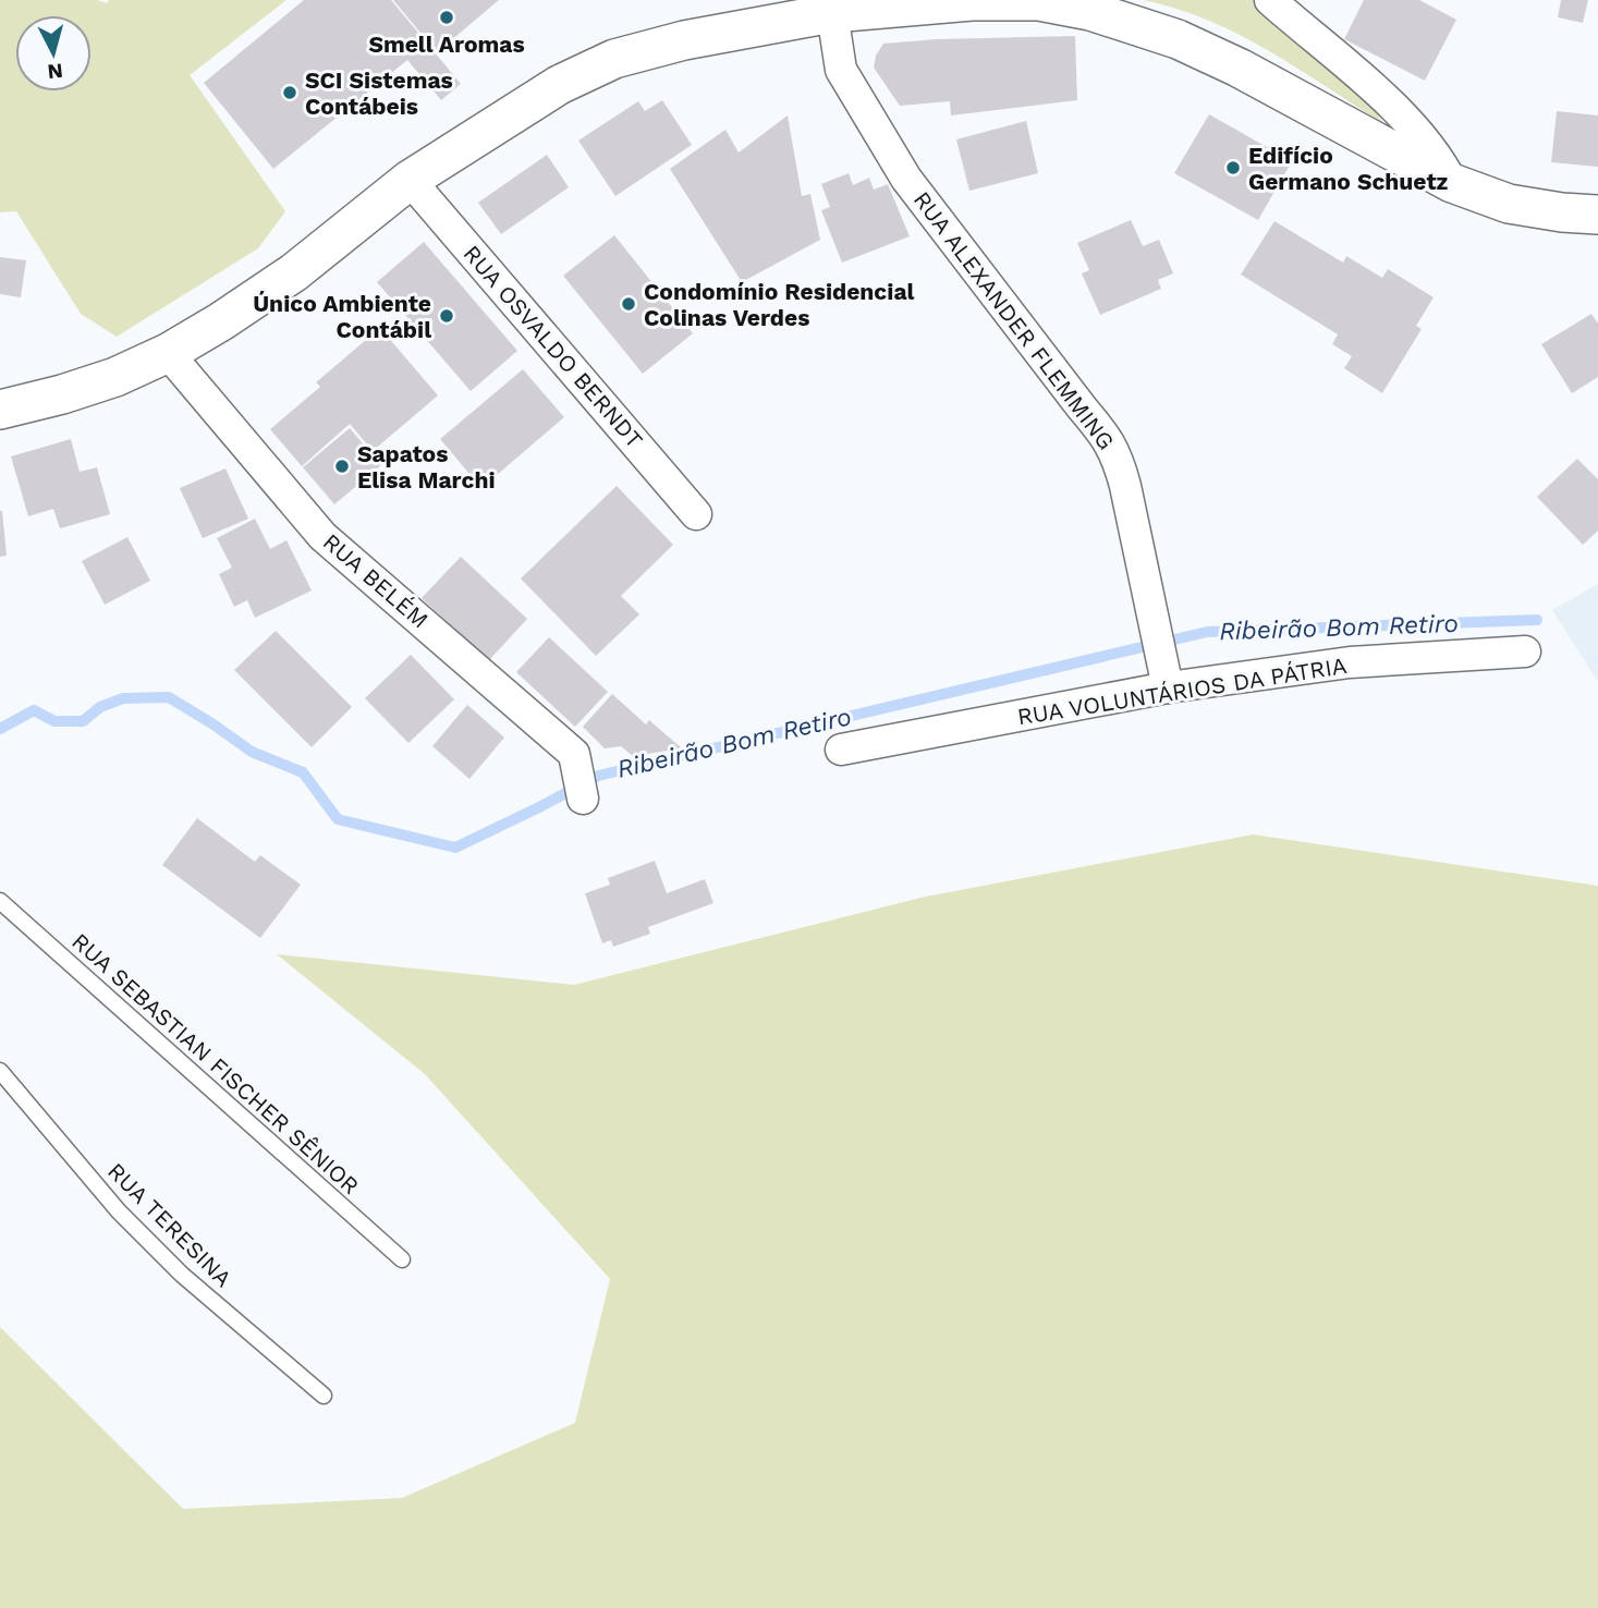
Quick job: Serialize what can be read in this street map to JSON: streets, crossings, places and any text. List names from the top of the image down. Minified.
{"streets":{"street":["RUA ALEXANDER FLEMMING","RUA OSVALDO BERNDT","RUA BELÉM","RUA VOLUNTÁRIOS DA PÁTRIA"],"lane":["RUA SEBASTIAN FISCHER SÊNIOR","RUA TERESINA"]},"crossings":[["RUA ALEXANDER FLEMMING","RUA VOLUNTÁRIOS DA PÁTRIA"]],"water":["Ribeirão Bom Retiro"],"places":["Smell Aromas","SCI Sistemas Contábeis","Edifício Germano Schuetz","Condomínio Residencial Colinas Verdes","Único Ambiente Contábil","Sapatos Elisa Marchi"],"north":"bottom"}
